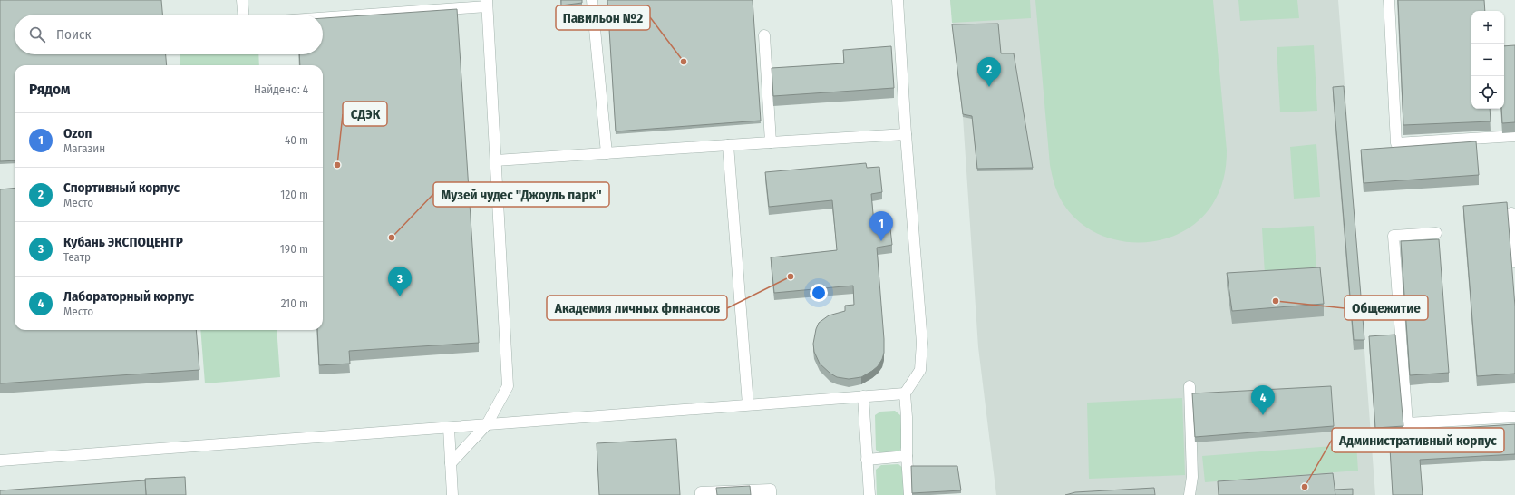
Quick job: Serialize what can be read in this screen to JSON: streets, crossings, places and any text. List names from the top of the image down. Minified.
{"places":["Павильон №2","СДЭК","Музей чудес \"Джоуль парк\"","Академия личных финансов","Общежитие","Административный корпус"],"page":{"map_buttons":["+","−"],"search":"Поиск","pins":["2","1","3","4"],"heading":["Рядом","Найдено: 4"],"list":[{"mark":"1","name":"Ozon","note":"Магазин","value":"40 m"},{"mark":"2","name":"Спортивный корпус","note":"Место","value":"120 m"},{"mark":"3","name":"Кубань ЭКСПОЦЕНТР","note":"Театр","value":"190 m"},{"mark":"4","name":"Лабораторный корпус","note":"Место","value":"210 m"}]}}
